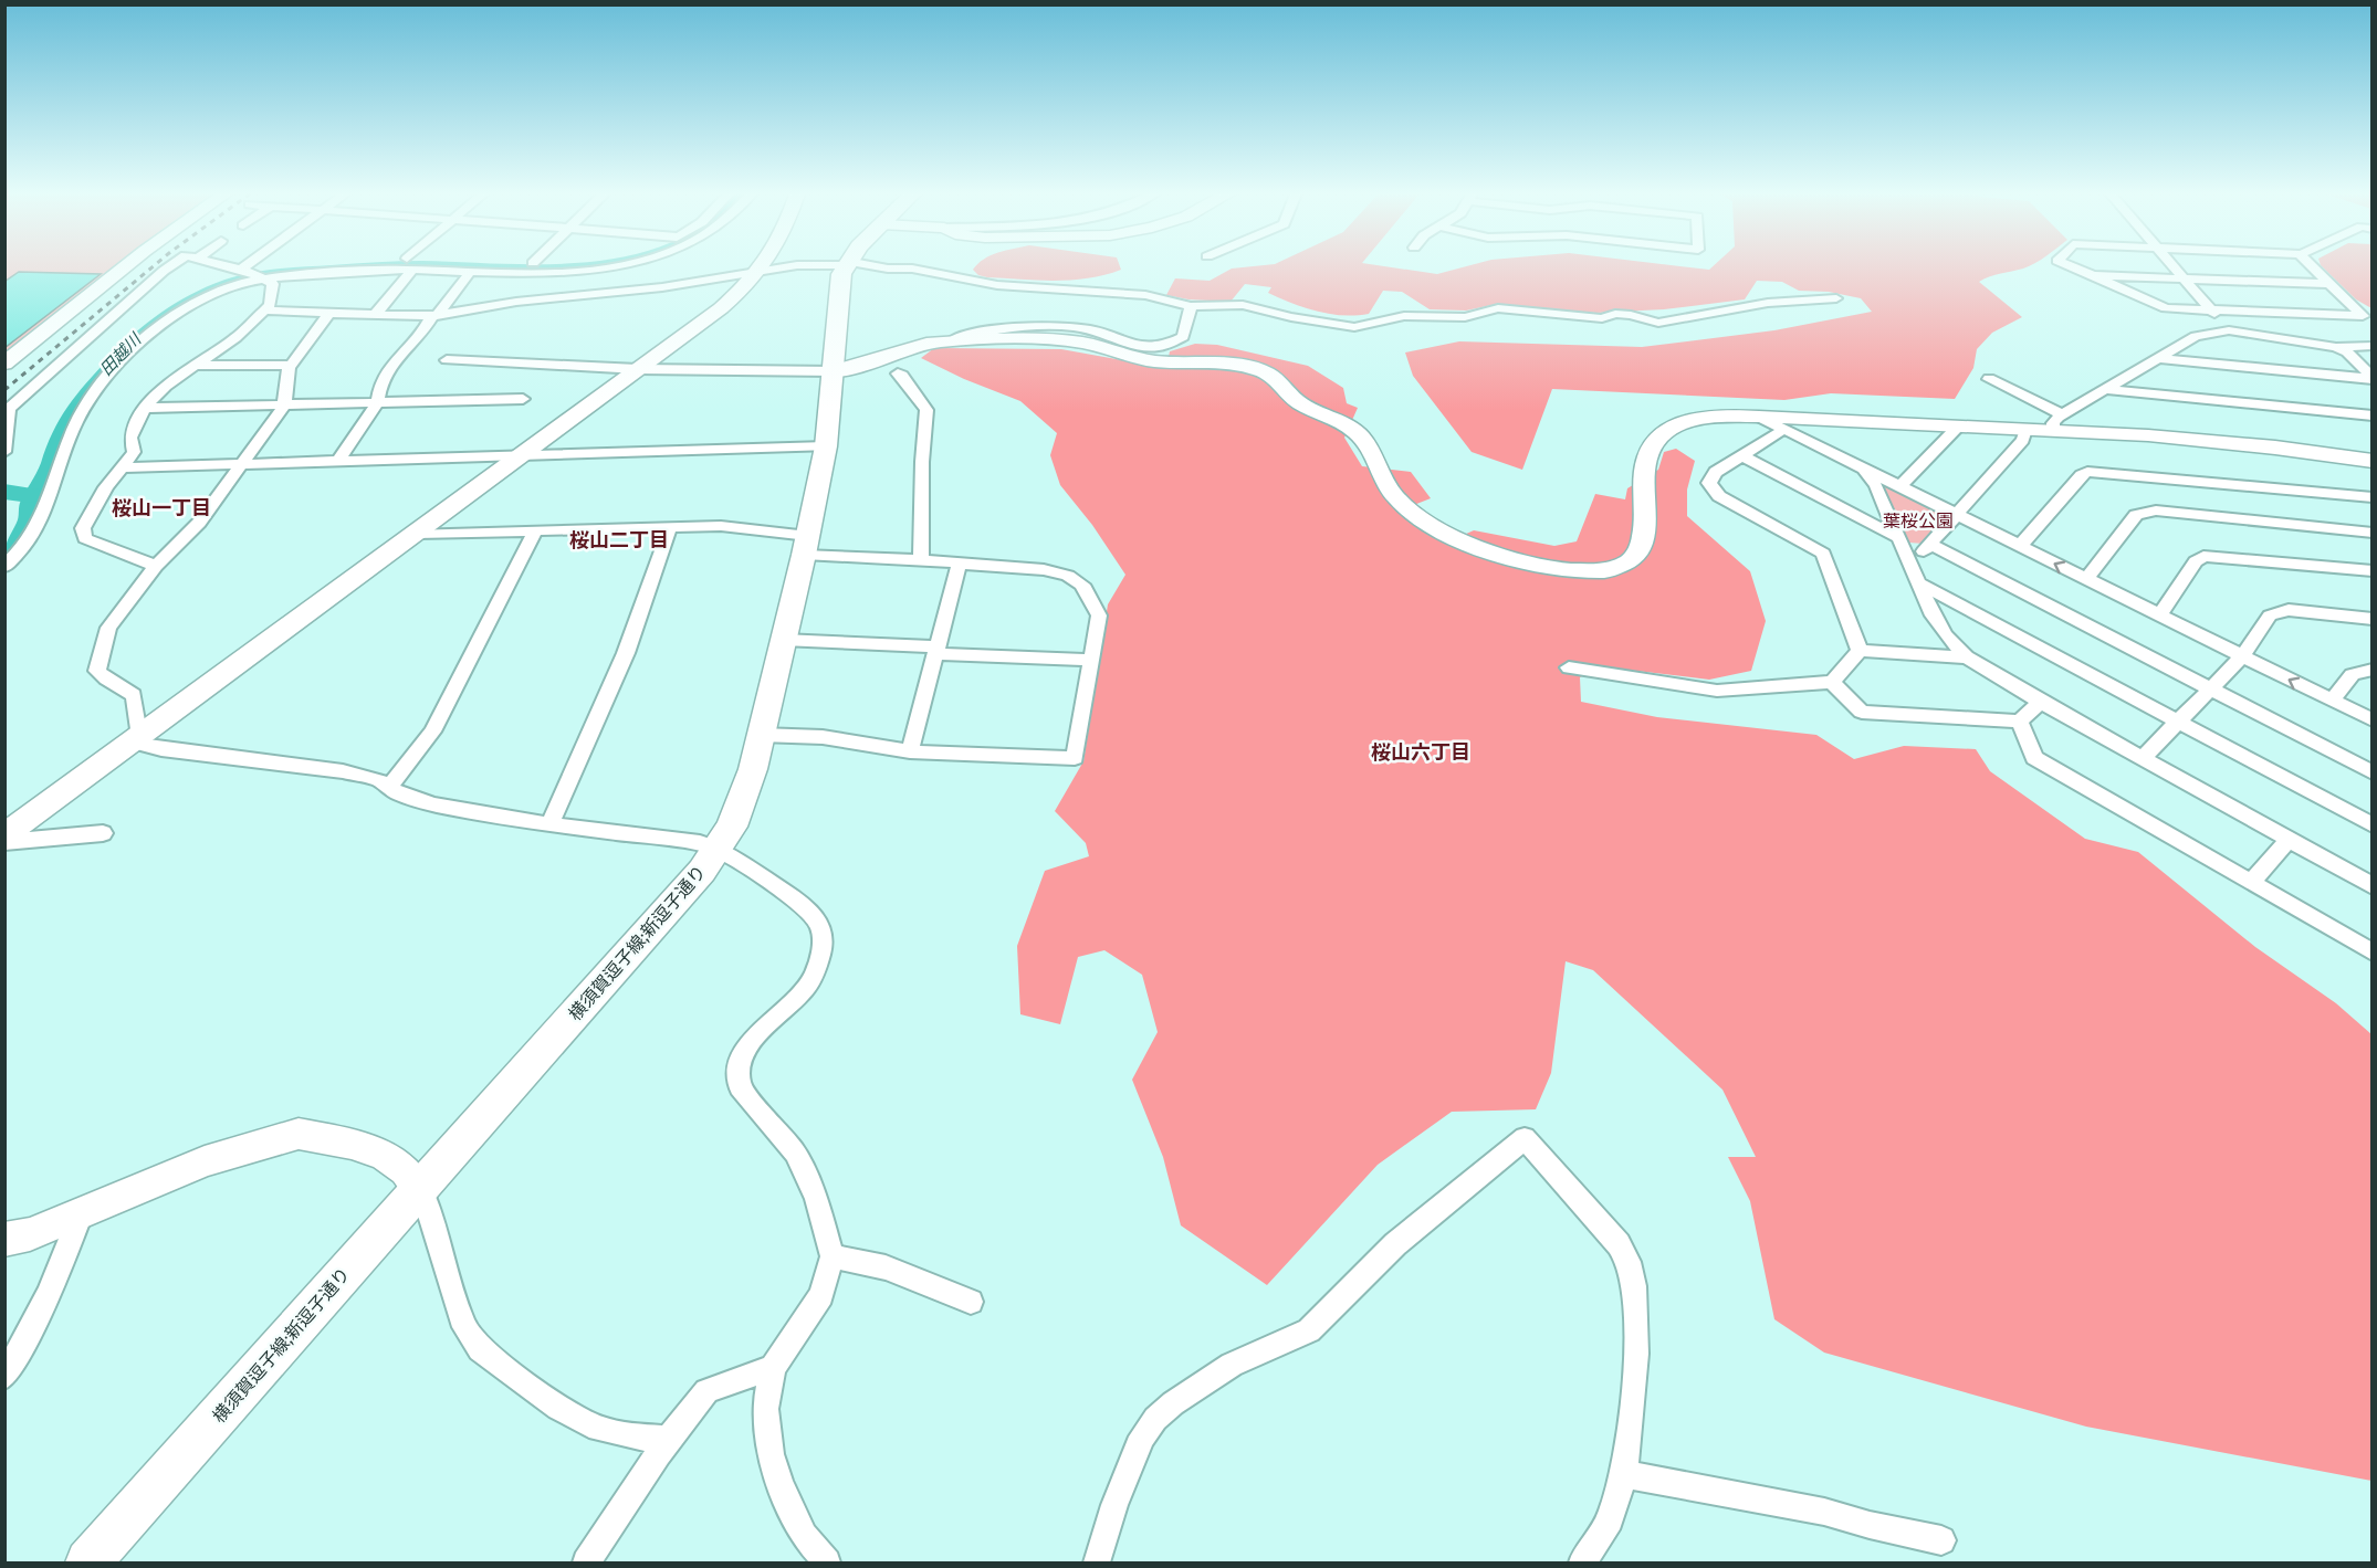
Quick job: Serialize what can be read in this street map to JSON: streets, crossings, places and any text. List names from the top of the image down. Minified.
{"streets":{"main road":["横須賀逗子線;新逗子通り"]},"districts":["桜山一丁目","桜山二丁目","桜山六丁目"],"water":["田越川"],"parks":["葉桜公園"]}
